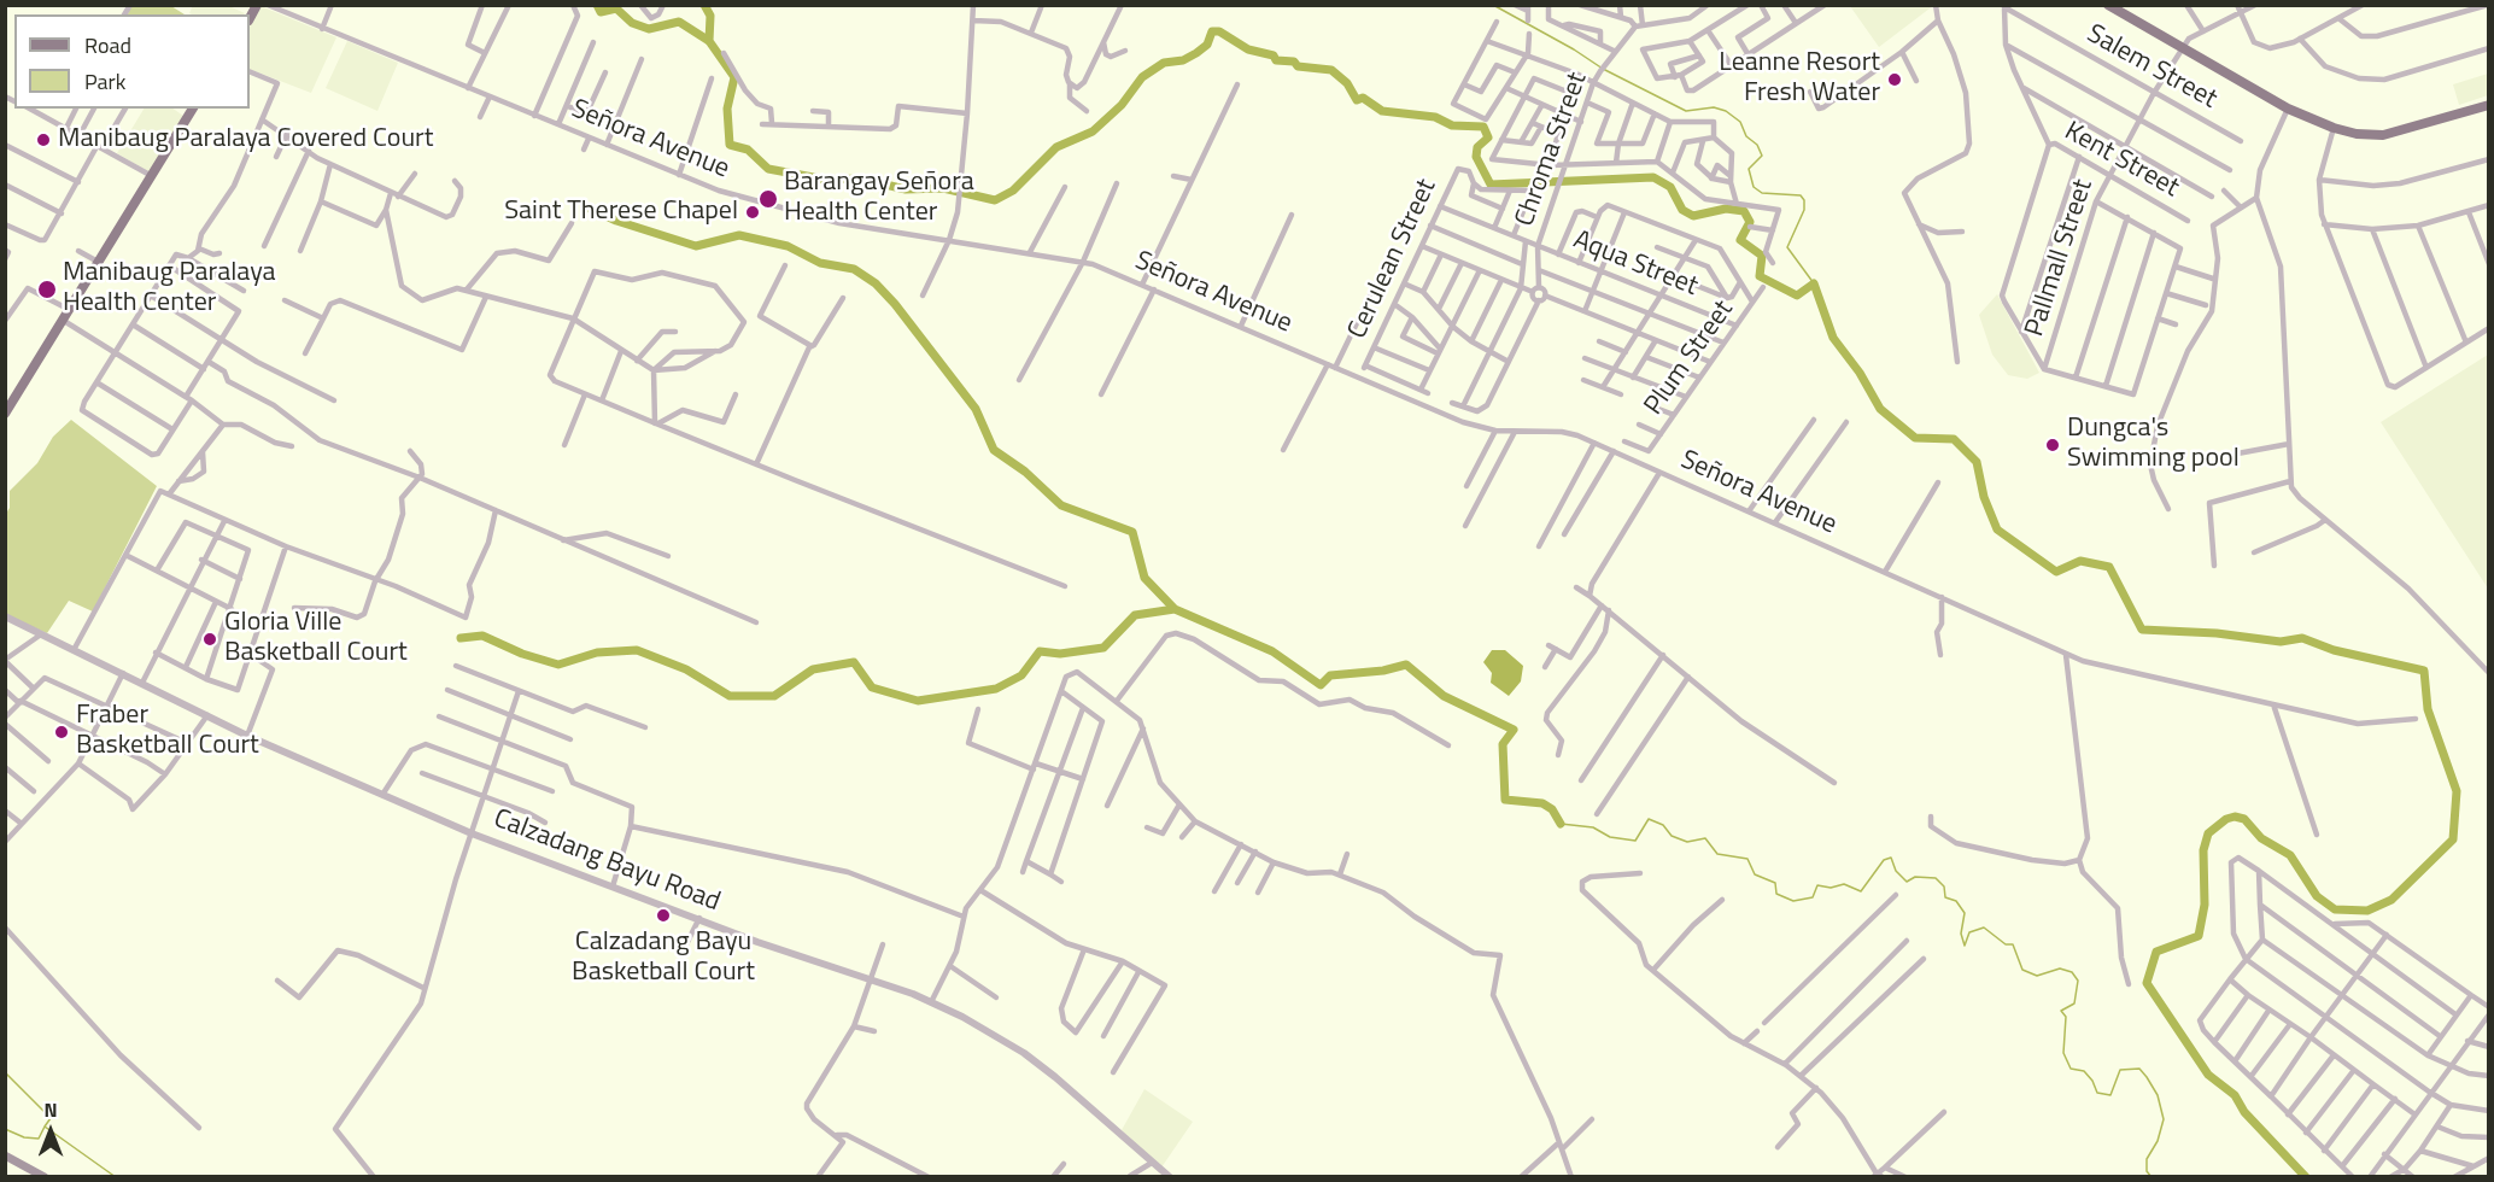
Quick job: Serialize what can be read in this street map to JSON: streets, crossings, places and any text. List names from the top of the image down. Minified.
{"streets":{"street":["Salem Street","Señora Avenue","Chroma Street","Kent Street","Pallmall Street","Cerulean Street","Aqua Street","Plum Street","Calzadang Bayu Road"]},"crossings":[["Salem Street","Kent Street"],["Salem Street","Pallmall Street"],["Chroma Street","Aqua Street"],["Kent Street","Pallmall Street"],["Cerulean Street","Aqua Street"],["Aqua Street","Plum Street"]],"places":["Leanne Resort Fresh Water","Manibaug Paralaya Covered Court","Barangay Señora Health Center","Saint Therese Chapel","Manibaug Paralaya Health Center","Dungca's Swimming pool","Gloria Ville Basketball Court","Fraber Basketball Court","Calzadang Bayu Basketball Court"],"legend":["Road","Park"],"north":"top"}
